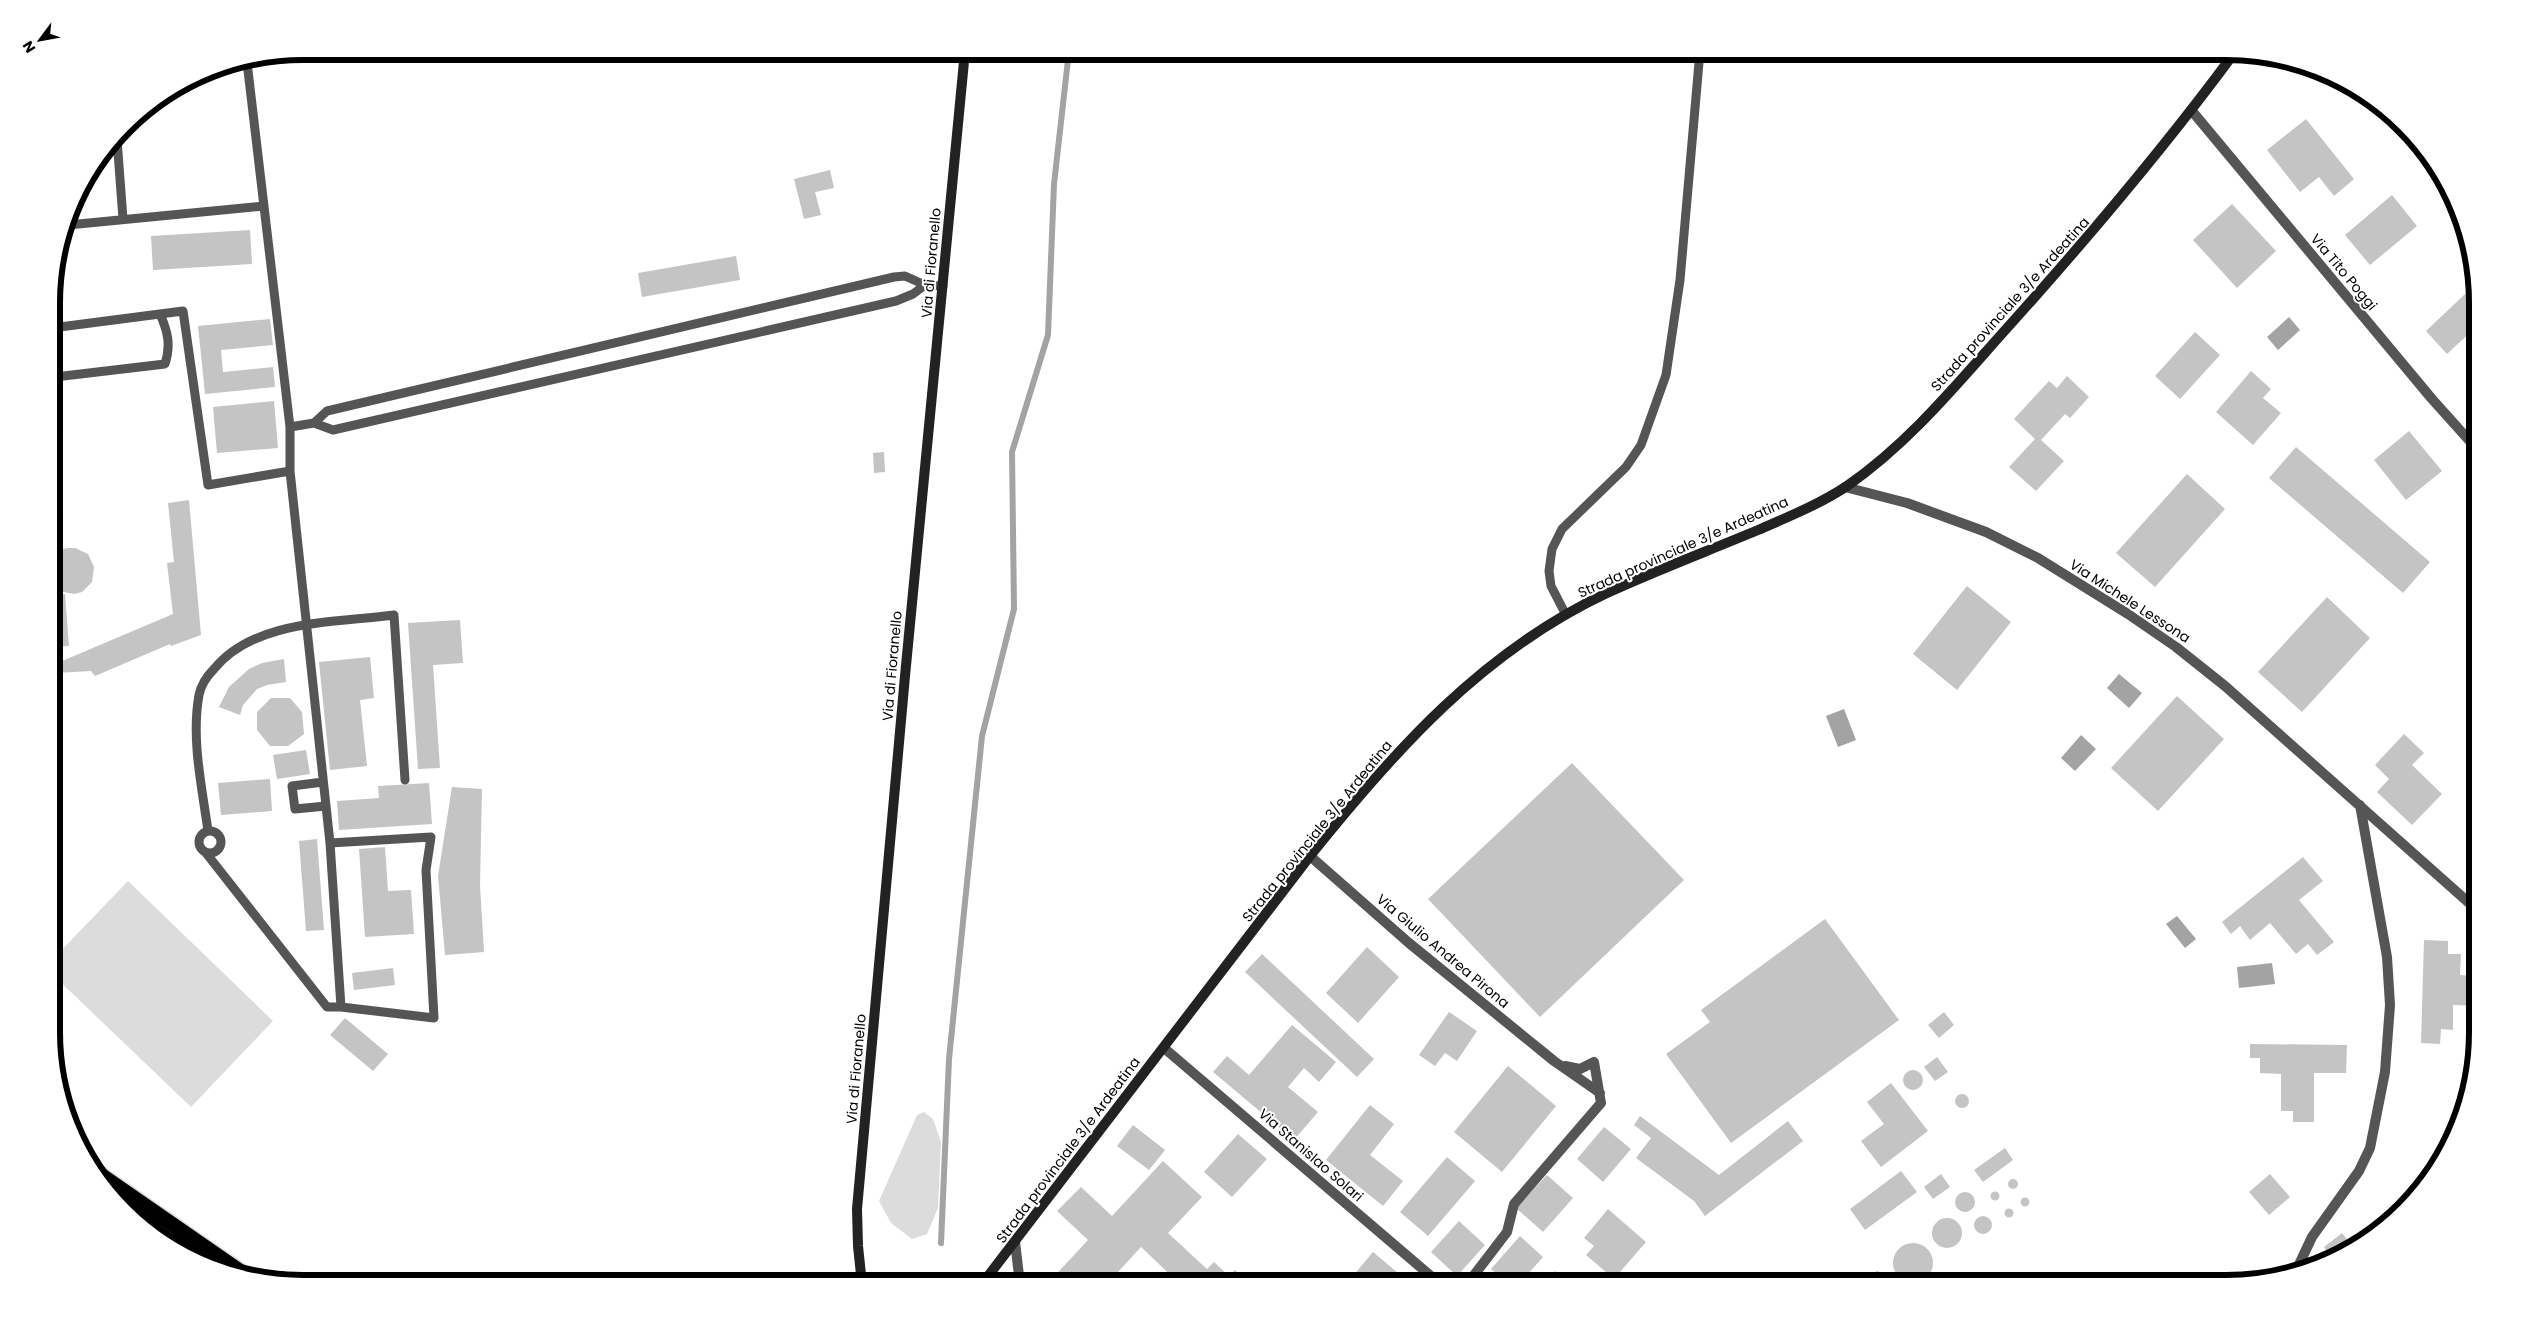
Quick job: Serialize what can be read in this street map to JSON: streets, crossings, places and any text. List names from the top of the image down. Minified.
{"streets":{"main road":["Via di Fioranello","Strada provinciale 3/e Ardeatina"],"street":["Via Tito Poggi","Via Michele Lessona","Via Giulio Andrea Pirona","Via Stanislao Solari"]},"crossings":[["Via Tito Poggi","Strada provinciale 3/e Ardeatina"],["Strada provinciale 3/e Ardeatina","Via Michele Lessona"],["Strada provinciale 3/e Ardeatina","Via Giulio Andrea Pirona"],["Strada provinciale 3/e Ardeatina","Via Stanislao Solari"]],"north":"bottom left"}
